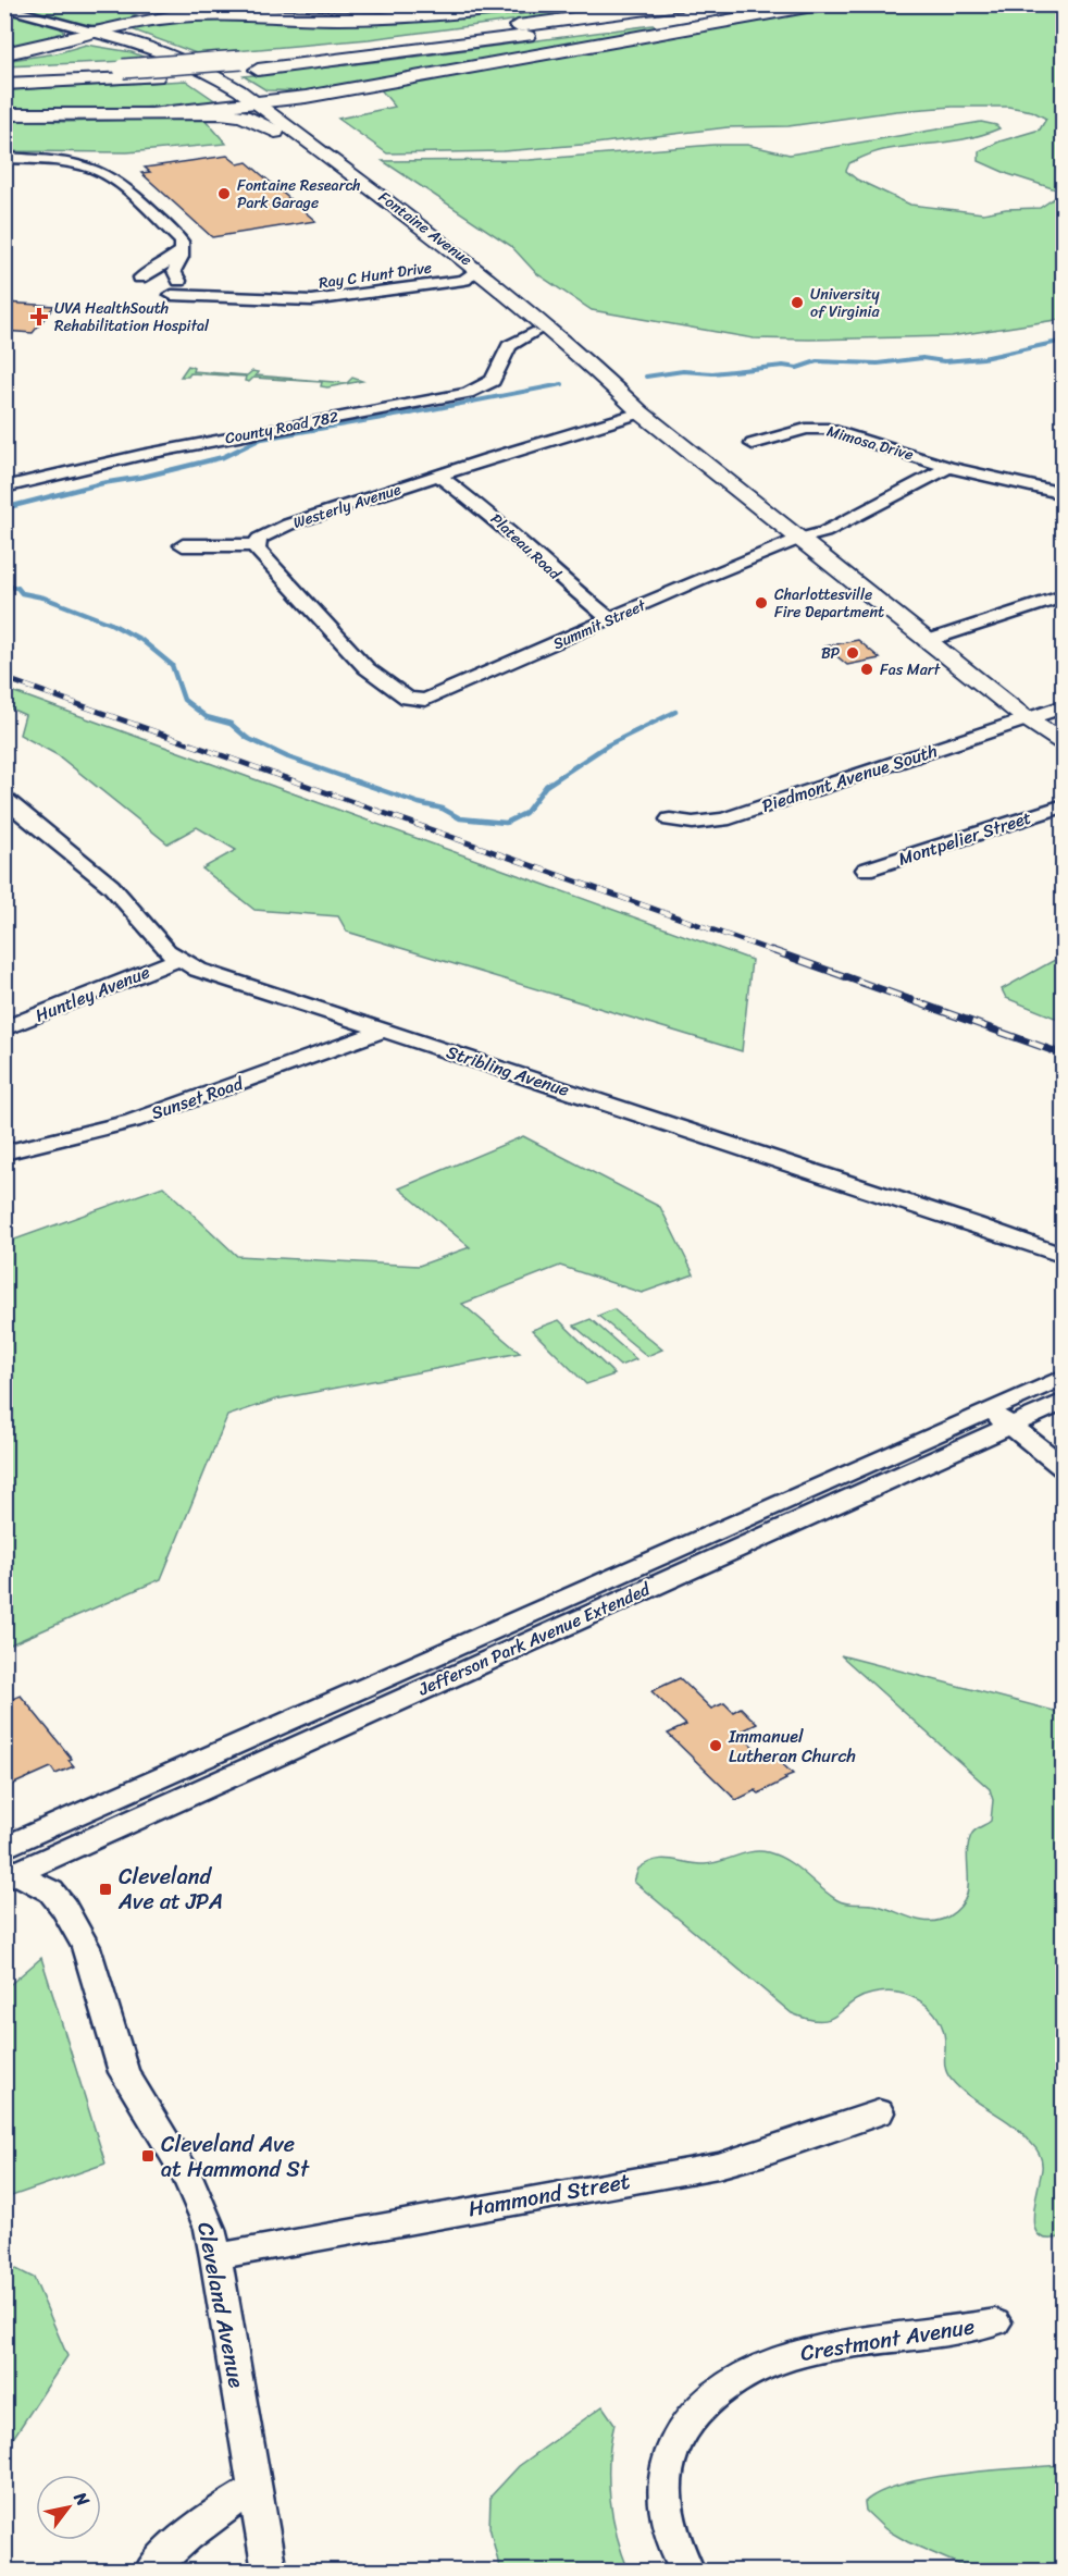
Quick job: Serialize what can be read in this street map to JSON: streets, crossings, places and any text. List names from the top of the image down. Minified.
{"streets":{"main road":["Fontaine Avenue"],"street":["Ray C Hunt Drive","County Road 782","Mimosa Drive","Westerly Avenue","Plateau Road","Summit Street","Piedmont Avenue South","Montpelier Street","Huntley Avenue","Stribling Avenue","Sunset Road","Jefferson Park Avenue Extended","Hammond Street","Cleveland Avenue","Crestmont Avenue"]},"crossings":[["Fontaine Avenue","Ray C Hunt Drive"],["Fontaine Avenue","County Road 782"],["Fontaine Avenue","Mimosa Drive"],["Fontaine Avenue","Westerly Avenue"],["Fontaine Avenue","Summit Street"],["Fontaine Avenue","Piedmont Avenue South"],["Mimosa Drive","Summit Street"],["Westerly Avenue","Plateau Road"],["Westerly Avenue","Summit Street"],["Plateau Road","Summit Street"],["Huntley Avenue","Stribling Avenue"],["Stribling Avenue","Sunset Road"],["Jefferson Park Avenue Extended","Cleveland Avenue"],["Hammond Street","Cleveland Avenue"]],"places":{"other":["Fontaine Research Park Garage","University of Virginia","Charlottesville Fire Department","BP","Fas Mart","Immanuel Lutheran Church"],"health":["UVA HealthSouth Rehabilitation Hospital"],"transit":["Cleveland Ave at JPA","Cleveland Ave at Hammond St"]},"north":"top right"}
